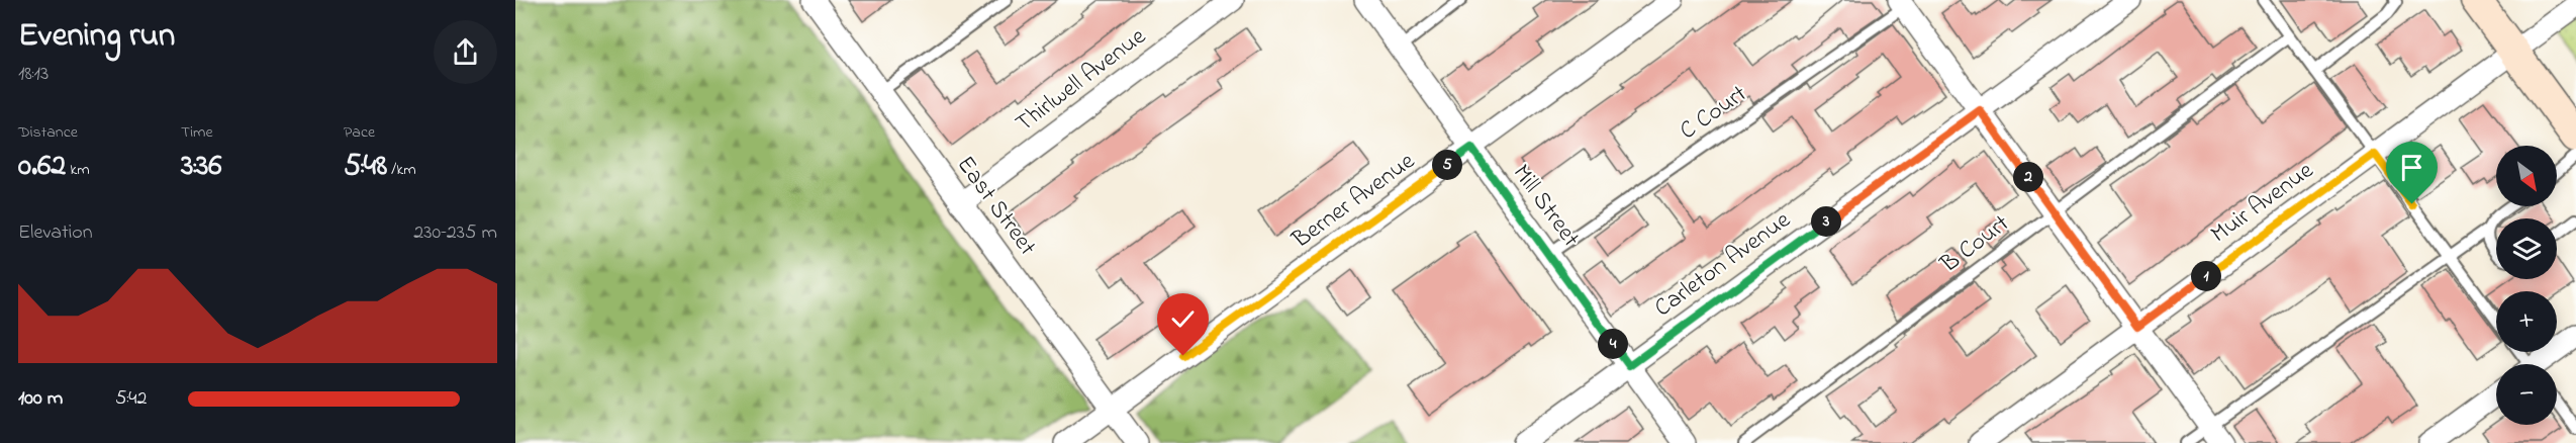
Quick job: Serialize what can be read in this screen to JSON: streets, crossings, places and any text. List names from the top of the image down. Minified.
{"streets":{"street":["Thirlwell Avenue","Berner Avenue","Muir Avenue","East Street","Mill Street","Carleton Avenue"],"lane":["C Court","B Court"]},"crossings":[["Thirlwell Avenue","East Street"],["C Court","Mill Street"],["Berner Avenue","East Street"],["Berner Avenue","Mill Street"],["Mill Street","Carleton Avenue"]],"north":"bottom right","page":{"heading":["Evening run","18:13"],"stats":[["Distance","0.62 km"],["Time","3:36"],["Pace","5:48 /km"]],"map_buttons":["+","−"],"pins":["5","2","3","1","4"],"chart":["Elevation","230–235 m"],"list":[{"name":"100 m","note":"5:42"}]}}
